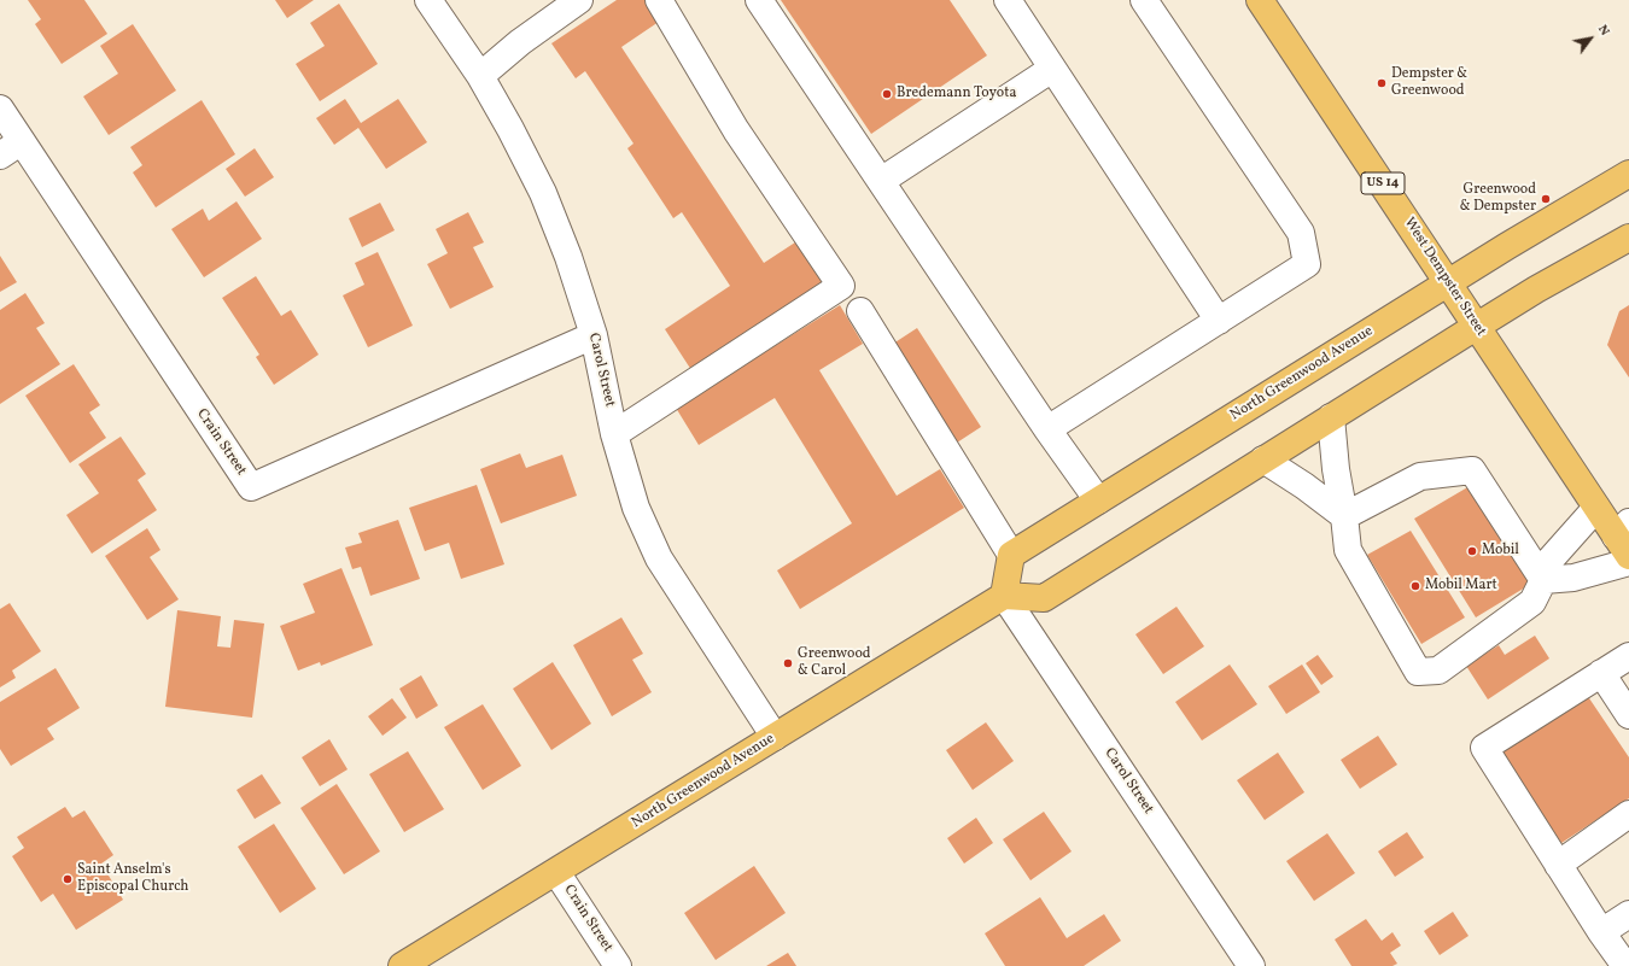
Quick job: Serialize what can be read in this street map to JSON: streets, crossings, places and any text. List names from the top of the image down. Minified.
{"streets":{"main road":["US 14","West Dempster Street","North Greenwood Avenue"],"street":["Carol Street","Crain Street"]},"crossings":[["West Dempster Street","North Greenwood Avenue"],["Carol Street","North Greenwood Avenue"],["Carol Street","Crain Street"],["North Greenwood Avenue","Crain Street"]],"places":["Dempster & Greenwood","Bredemann Toyota","Greenwood & Dempster","Mobil","Mobil Mart","Greenwood & Carol","Saint Anselm's Episcopal Church"],"north":"top right"}
